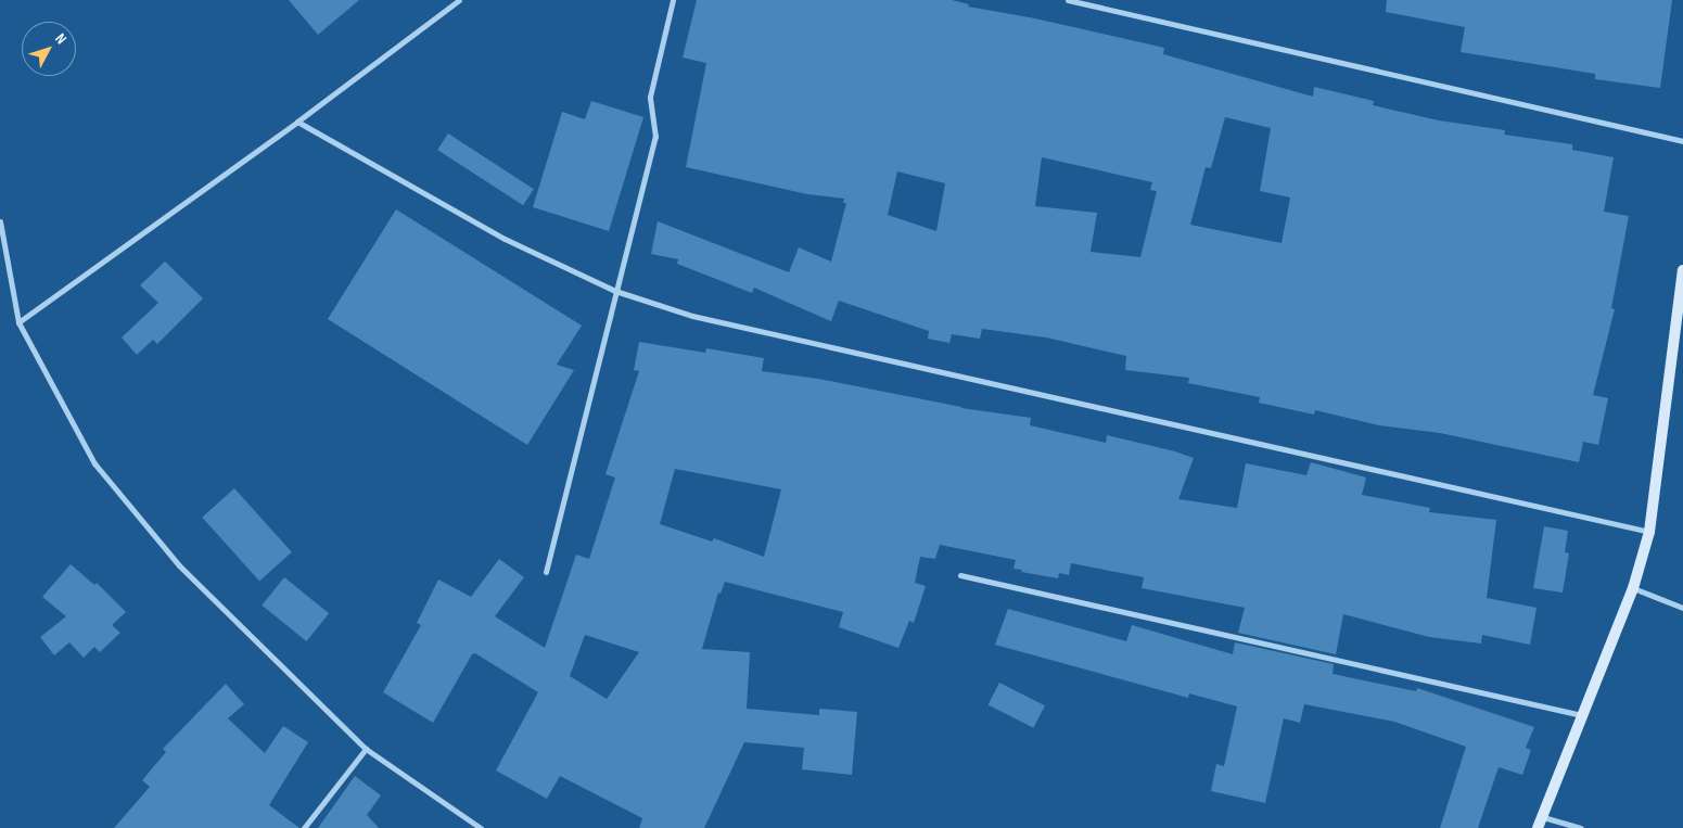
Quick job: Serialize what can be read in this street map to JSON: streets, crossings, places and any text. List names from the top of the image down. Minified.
{"north":"top right"}
